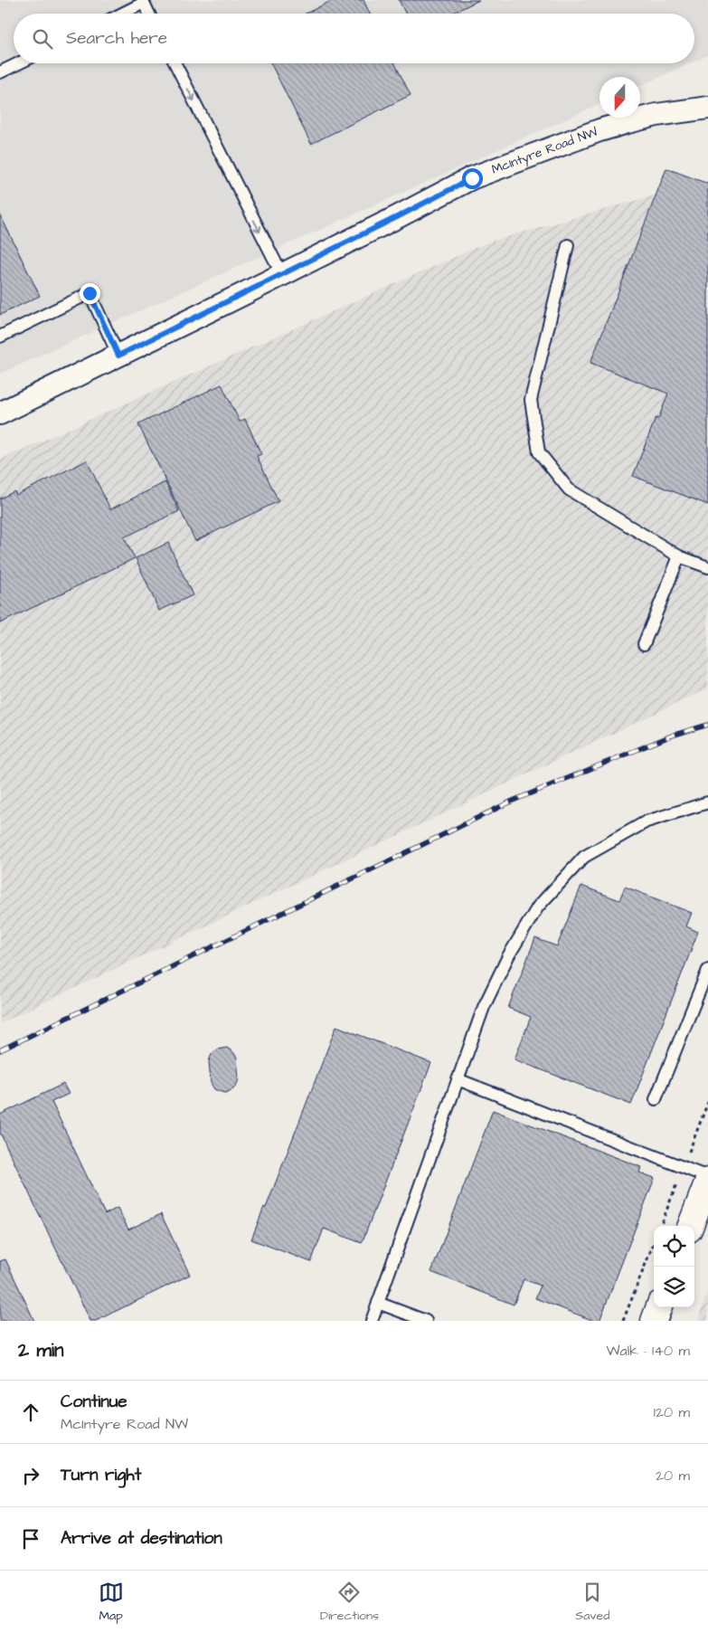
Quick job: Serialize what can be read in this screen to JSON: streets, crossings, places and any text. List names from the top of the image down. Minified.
{"streets":{"street":["McIntyre Road NW"]},"north":"bottom","page":{"search":"Search here","heading":["2 min","Walk · 140 m"],"list":[["Continue","McIntyre Road NW","120 m"],["Turn right","20 m"],"Arrive at destination"],"nav":["Map","Directions","Saved"]}}
